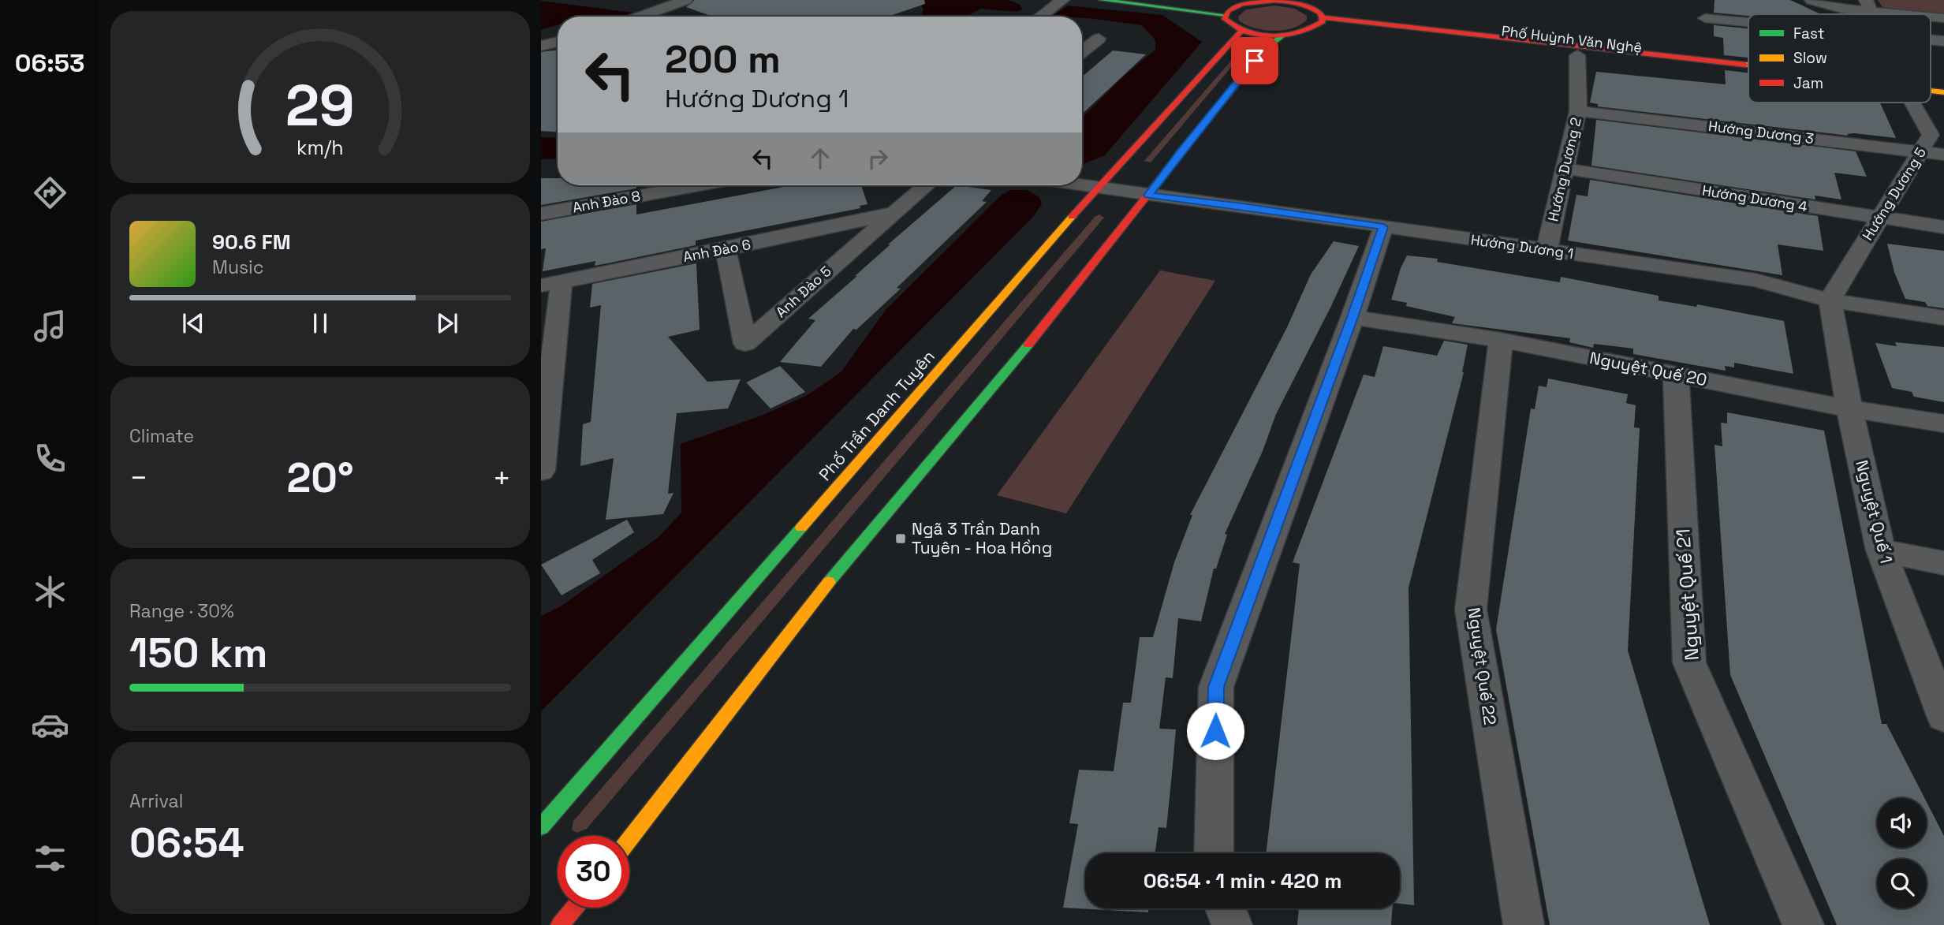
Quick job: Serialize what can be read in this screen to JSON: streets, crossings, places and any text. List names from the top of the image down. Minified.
{"streets":{"main road":["Phố Huỳnh Văn Nghệ","Phố Trần Danh Tuyên"],"street":["Hướng Dương 3","Hướng Dương 2","Hướng Dương 5","Hướng Dương 4","Anh Đào 8","Hướng Dương 1","Anh Đào 6","Anh Đào 5","Nguyệt Quế 20","Nguyệt Quế 1","Nguyệt Quế 21","Nguyệt Quế 22"]},"crossings":[["Phố Huỳnh Văn Nghệ","Hướng Dương 2"],["Hướng Dương 3","Hướng Dương 2"],["Hướng Dương 3","Hướng Dương 5"],["Hướng Dương 2","Hướng Dương 4"],["Hướng Dương 2","Hướng Dương 1"],["Hướng Dương 5","Hướng Dương 4"],["Hướng Dương 5","Hướng Dương 1"],["Hướng Dương 5","Nguyệt Quế 1"],["Hướng Dương 1","Phố Trần Danh Tuyên"],["Hướng Dương 1","Nguyệt Quế 1"],["Anh Đào 6","Anh Đào 5"],["Nguyệt Quế 20","Nguyệt Quế 1"],["Nguyệt Quế 20","Nguyệt Quế 21"],["Nguyệt Quế 20","Nguyệt Quế 22"]],"places":{"transit":["Ngã 3 Trần Danh Tuyên - Hoa Hồng"]},"legend":["Fast","Slow","Jam"],"page":{"tabs":"06:53","turn":["200 m","Hướng Dương 1"],"song":["90.6 FM","Music"],"tile":["Climate",["Range · 30%","150 km"],["Arrival","06:54"]],"heat":["−","20°","+"],"limit":"30","trip":"06:54 · 1 min · 420 m","gauge":["29","km/h"]}}
